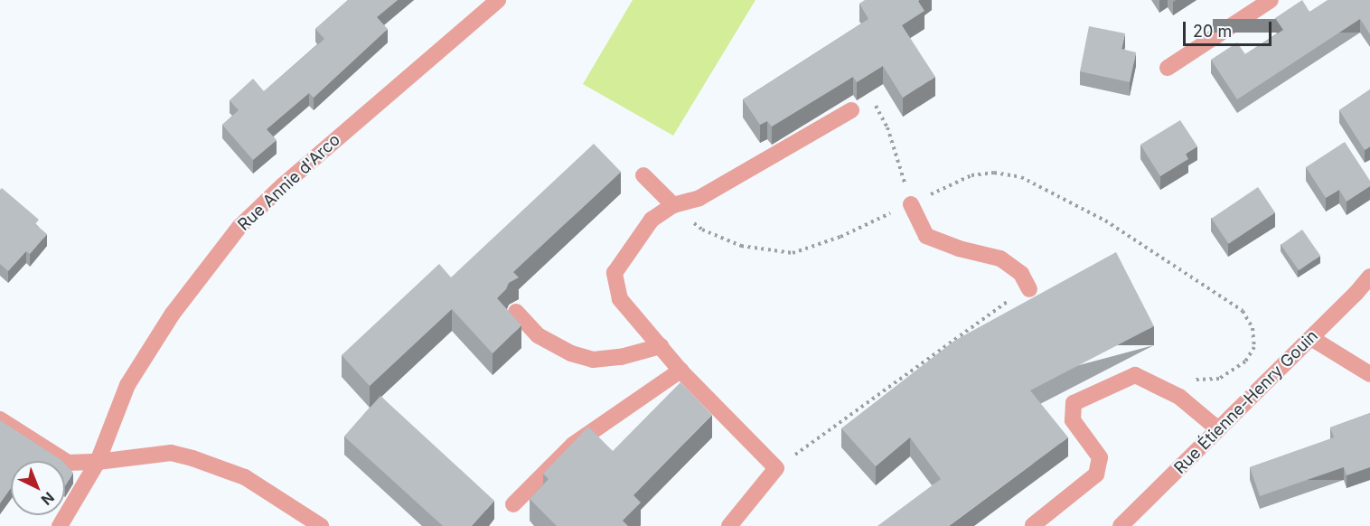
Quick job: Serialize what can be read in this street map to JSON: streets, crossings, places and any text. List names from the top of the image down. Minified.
{"streets":{"street":["Rue Annie d'Arco","Rue Étienne-Henry Gouin"]},"scale_bar":"20 m","north":"bottom right"}
